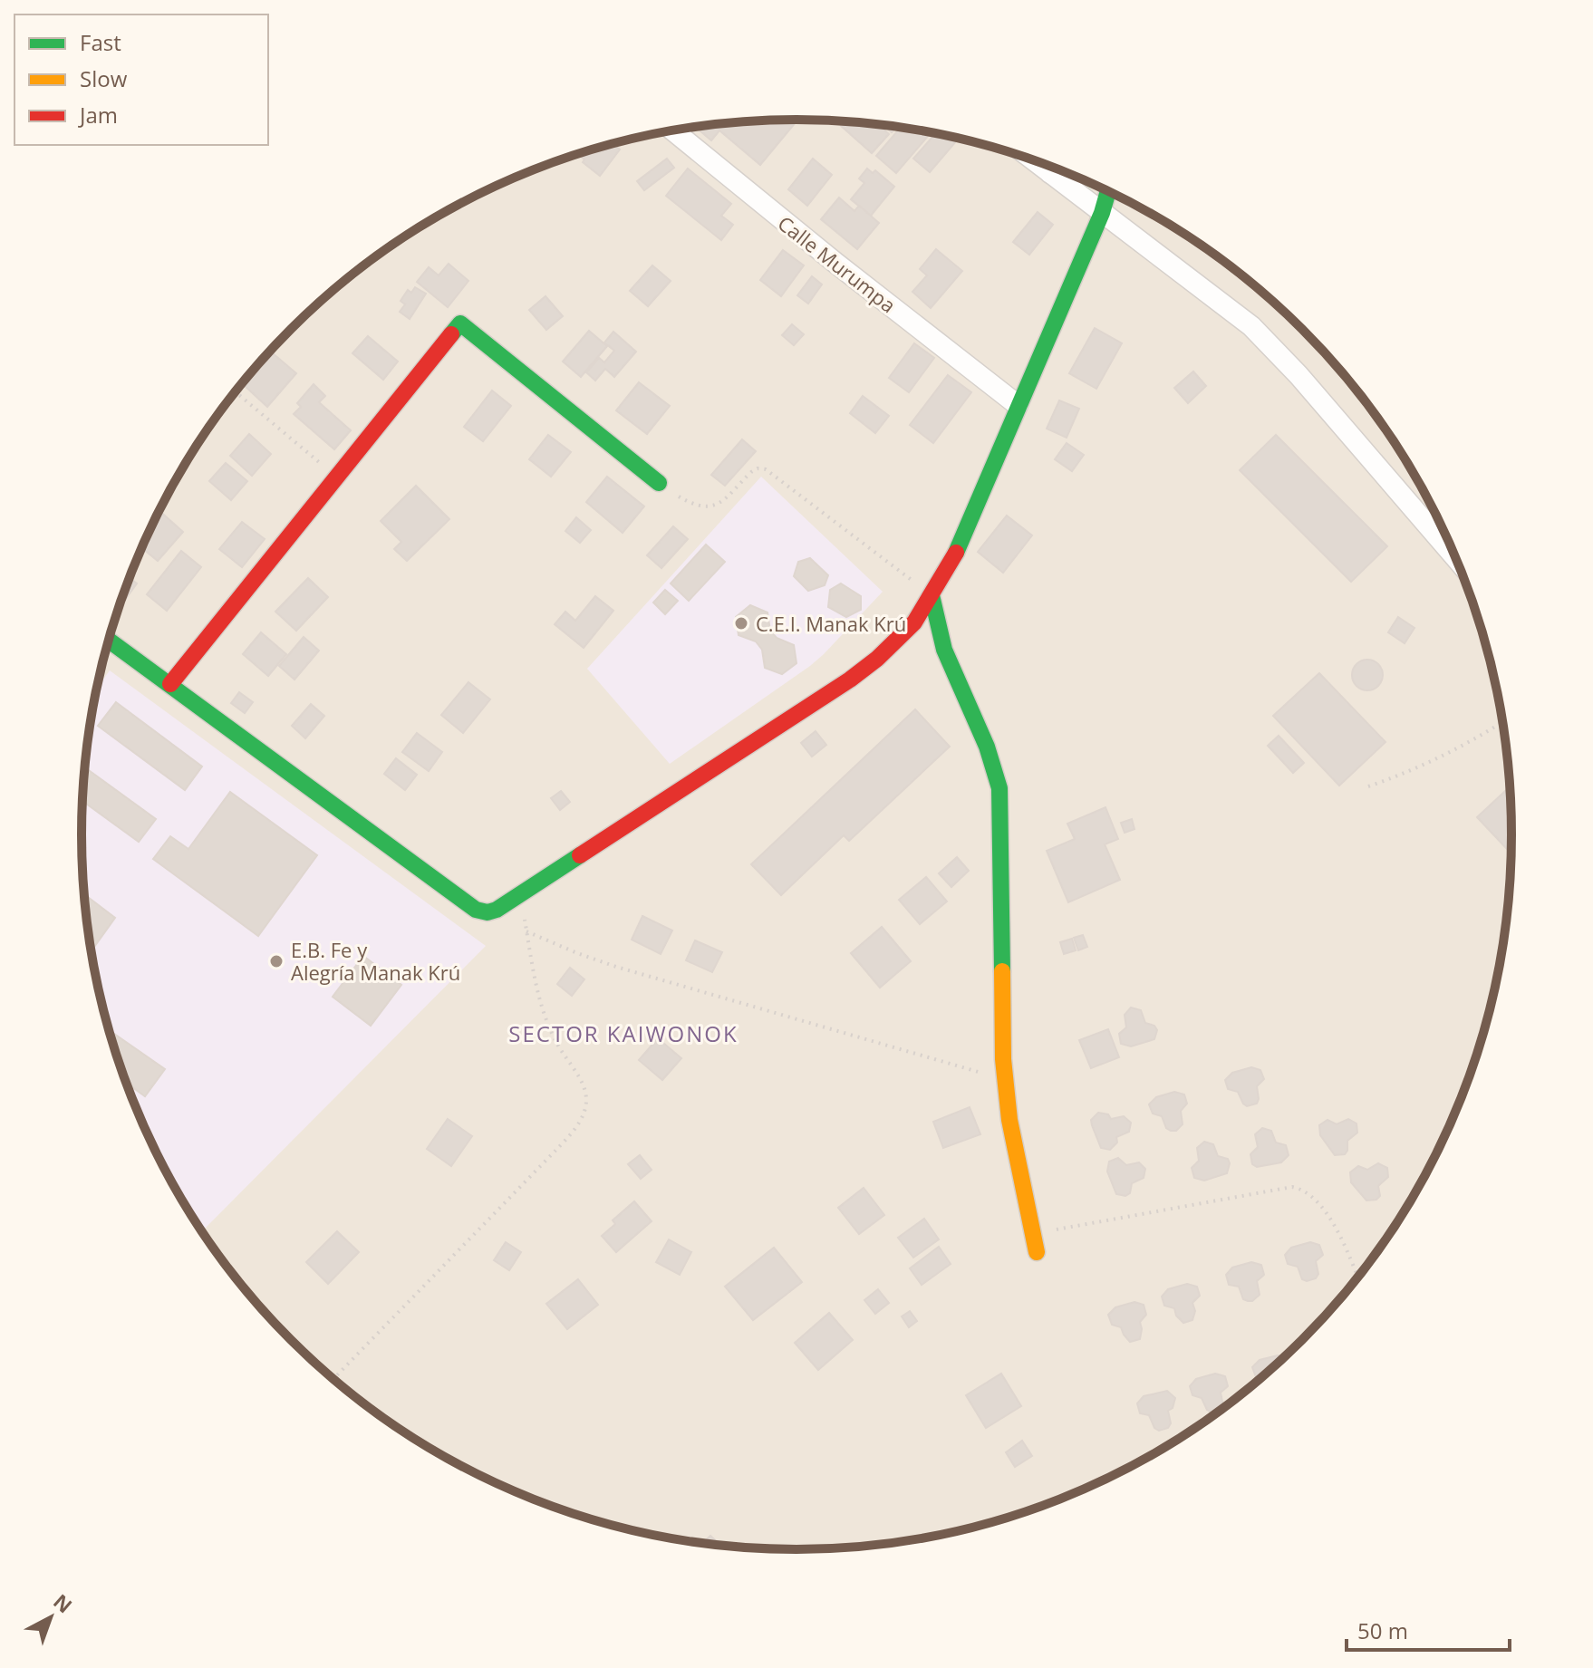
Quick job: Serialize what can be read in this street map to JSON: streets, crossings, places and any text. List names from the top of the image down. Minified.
{"streets":{"street":["Calle Murumpa"]},"districts":["SECTOR KAIWONOK"],"places":["C.E.I. Manak Krú","E.B. Fe y Alegría Manak Krú"],"legend":["Fast","Slow","Jam"],"scale_bar":"50 m","north":"top right"}
